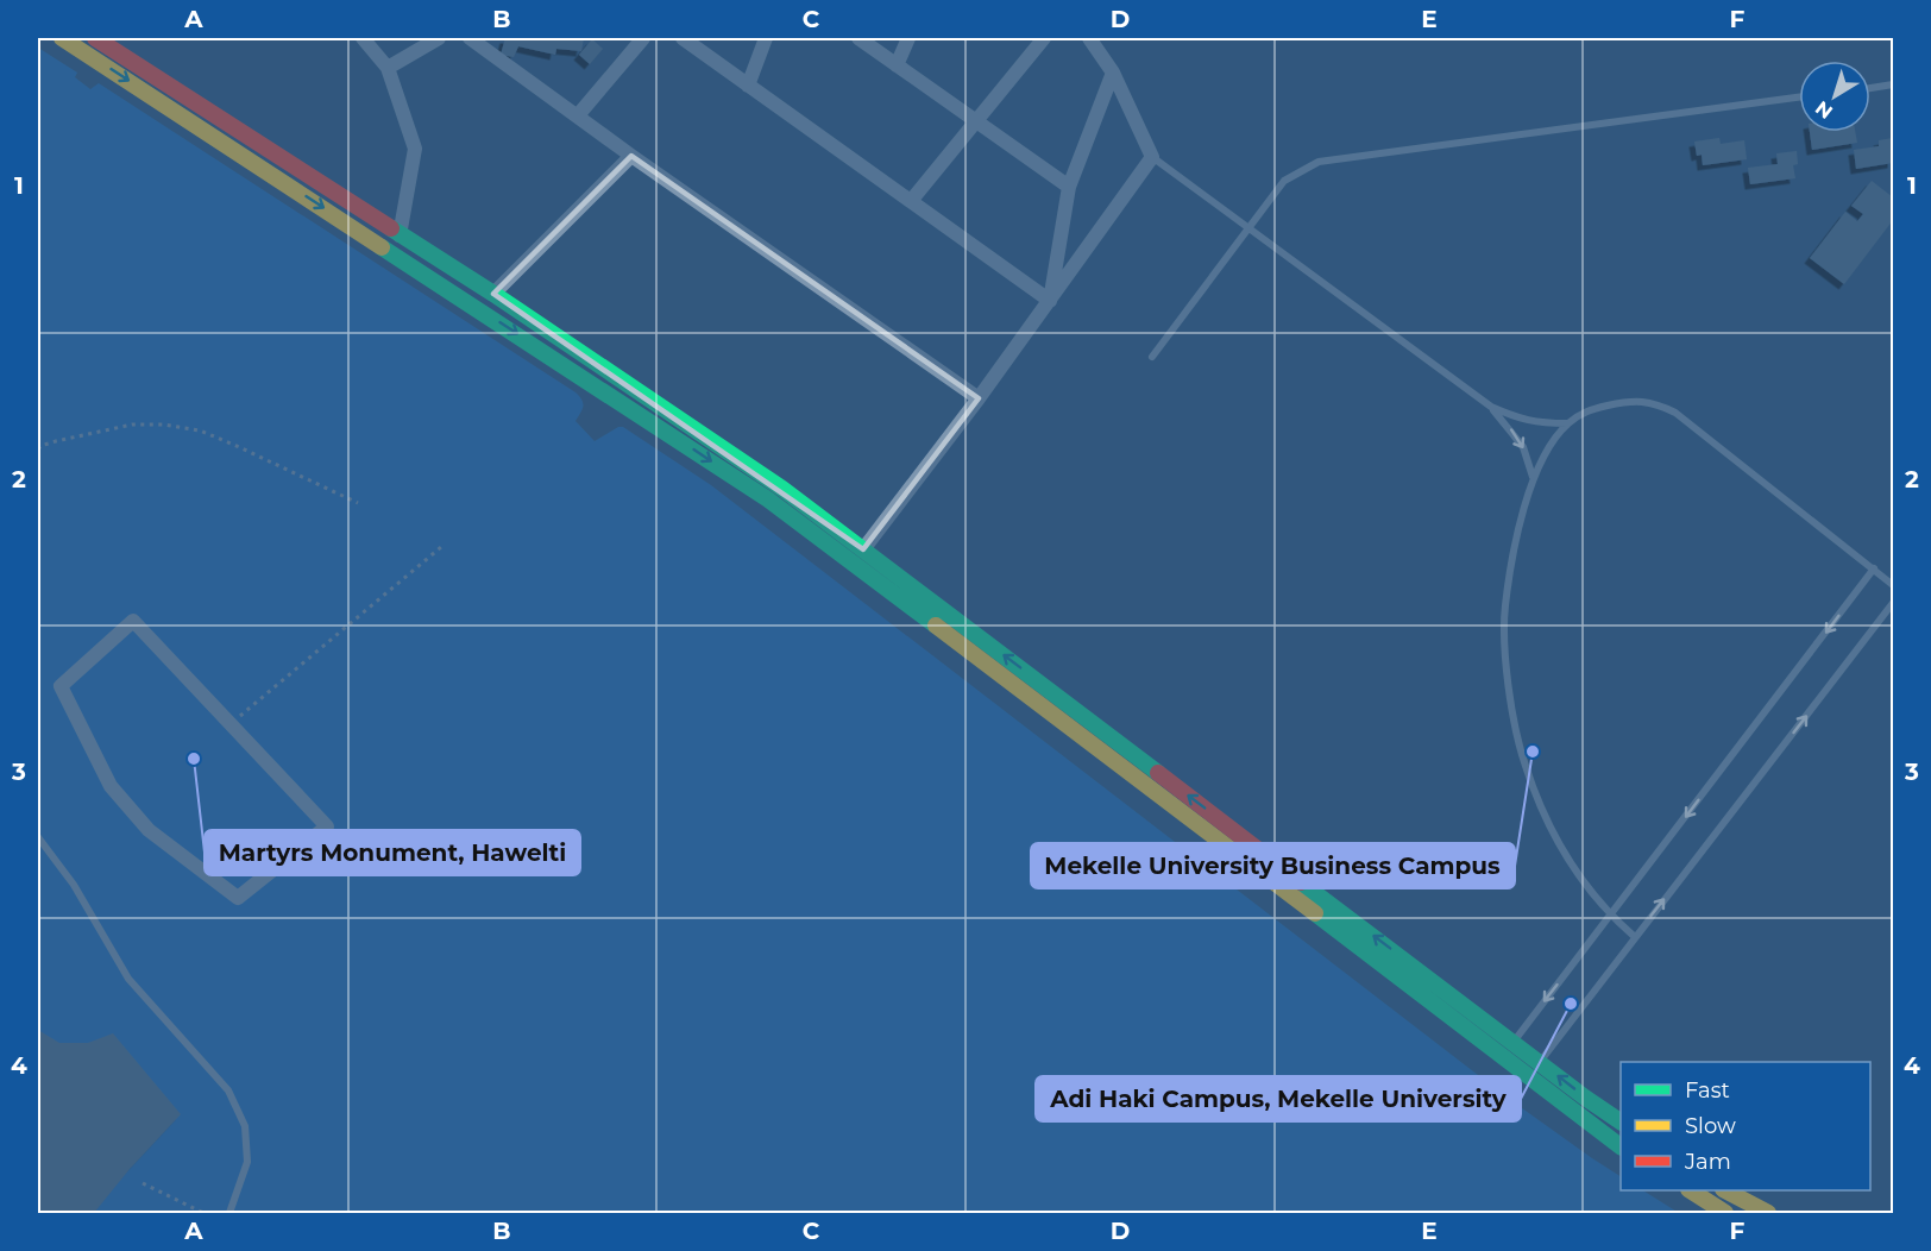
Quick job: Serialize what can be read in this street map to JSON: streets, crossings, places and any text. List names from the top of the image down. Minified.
{"places":["Mekelle University Business Campus","Martyrs Monument, Hawelti","Adi Haki Campus, Mekelle University"],"legend":["Fast","Slow","Jam"],"north":"bottom left","grid":{"columns":["A","B","C","D","E","F"],"rows":["1","2","3","4"]}}
